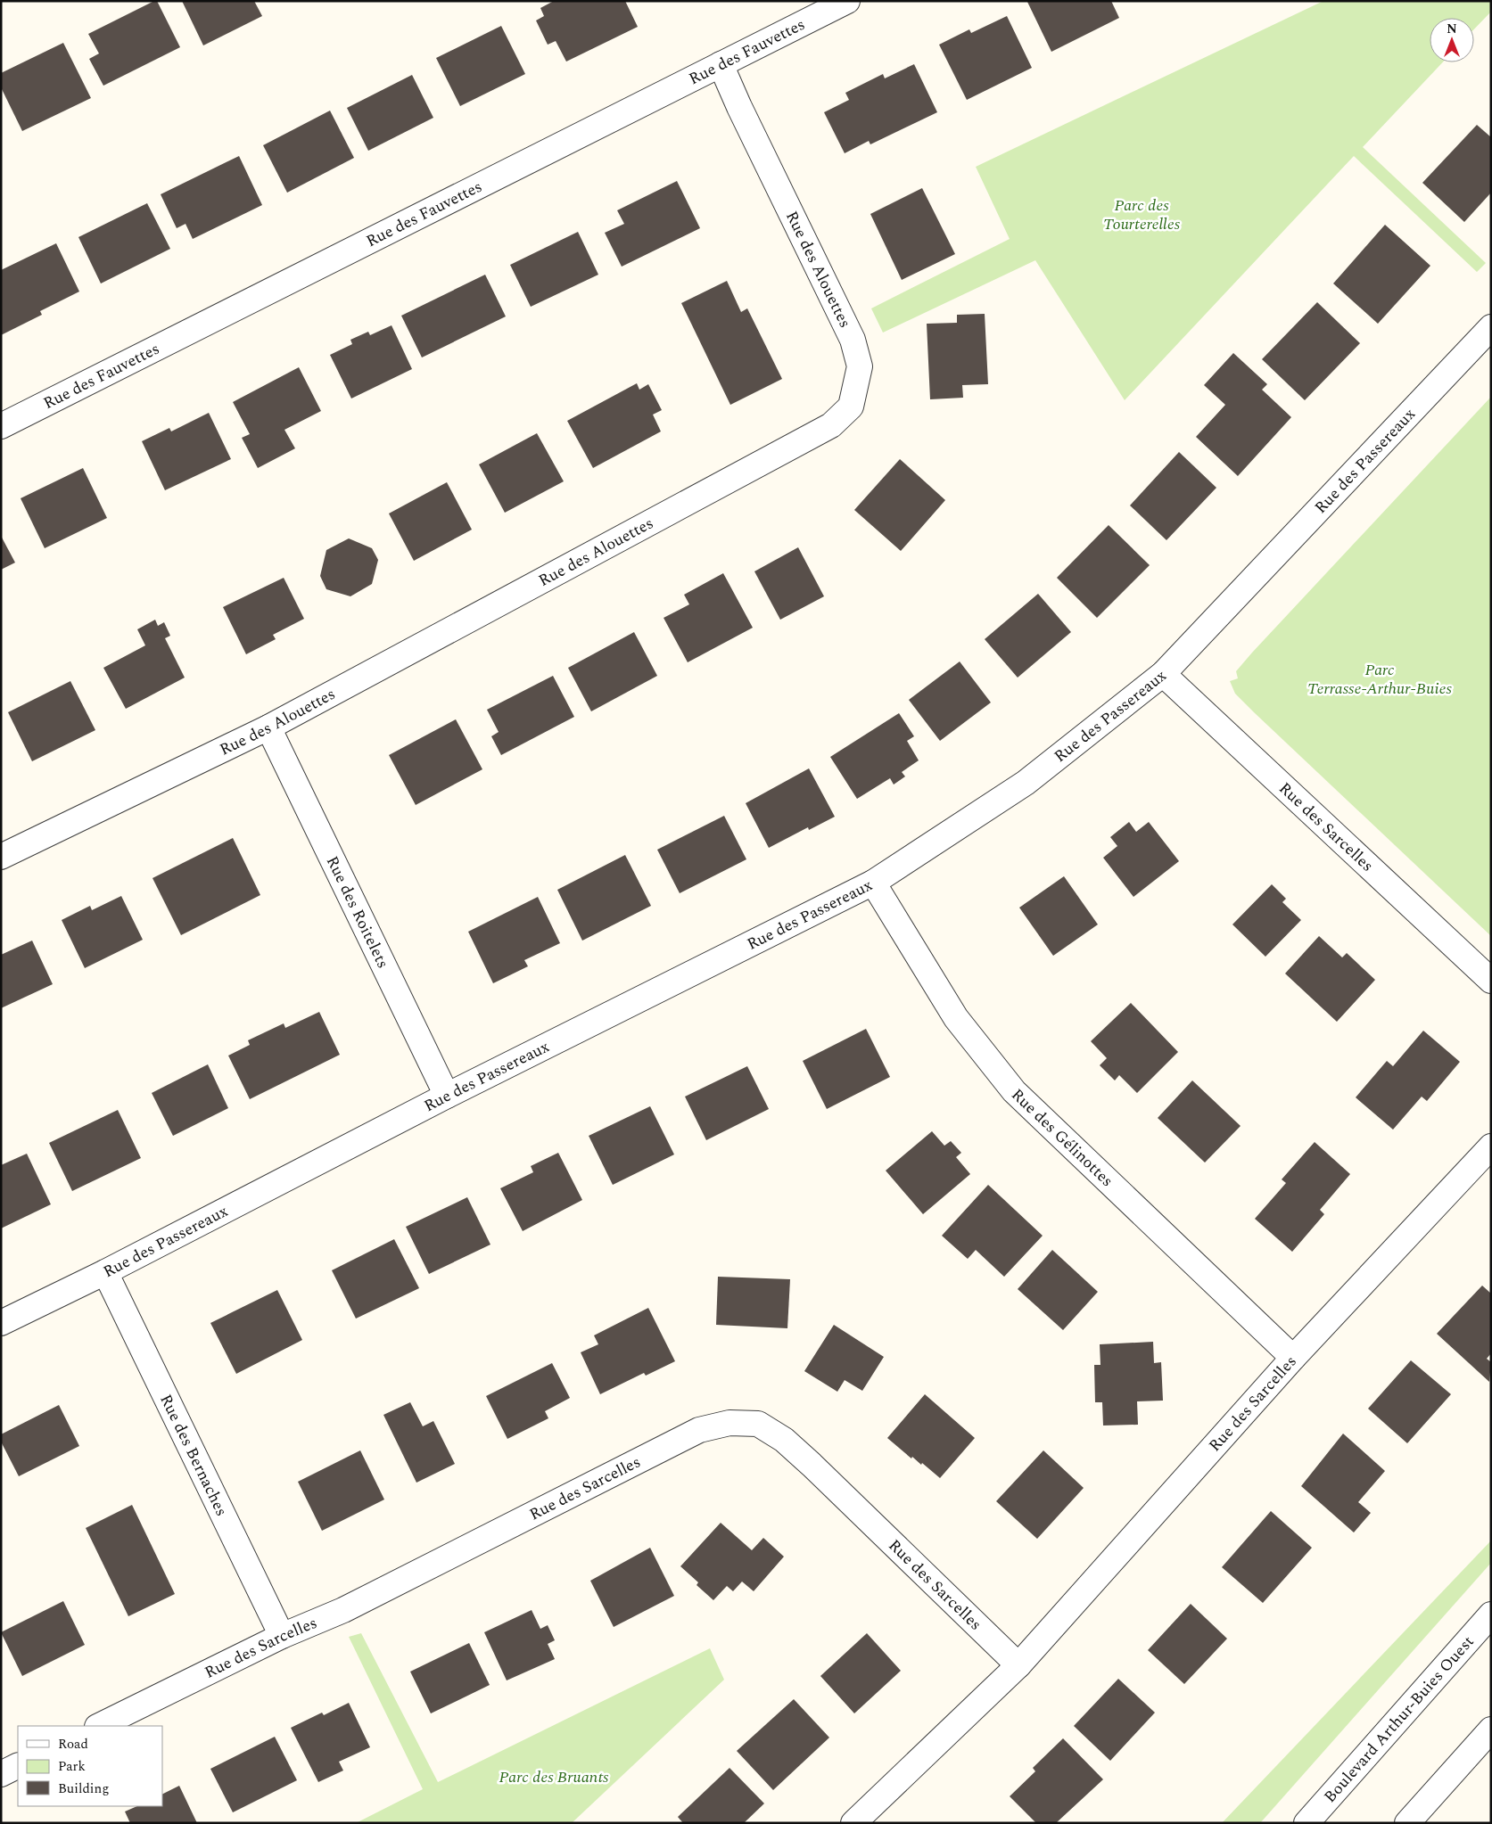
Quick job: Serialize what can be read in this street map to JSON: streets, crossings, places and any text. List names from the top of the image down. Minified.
{"streets":{"street":["Rue des Fauvettes","Rue des Alouettes","Rue des Passereaux","Rue des Sarcelles","Rue des Roitelets","Rue des Gélinottes","Rue des Bernaches","Boulevard Arthur-Buies Ouest"]},"crossings":[["Rue des Fauvettes","Rue des Alouettes"],["Rue des Alouettes","Rue des Roitelets"],["Rue des Passereaux","Rue des Sarcelles"],["Rue des Passereaux","Rue des Roitelets"],["Rue des Passereaux","Rue des Gélinottes"],["Rue des Passereaux","Rue des Bernaches"],["Rue des Sarcelles","Rue des Gélinottes"],["Rue des Sarcelles","Rue des Bernaches"]],"parks":["Parc des Tourterelles","Parc Terrasse-Arthur-Buies","Parc des Bruants"],"legend":["Road","Park","Building"],"north":"top"}
